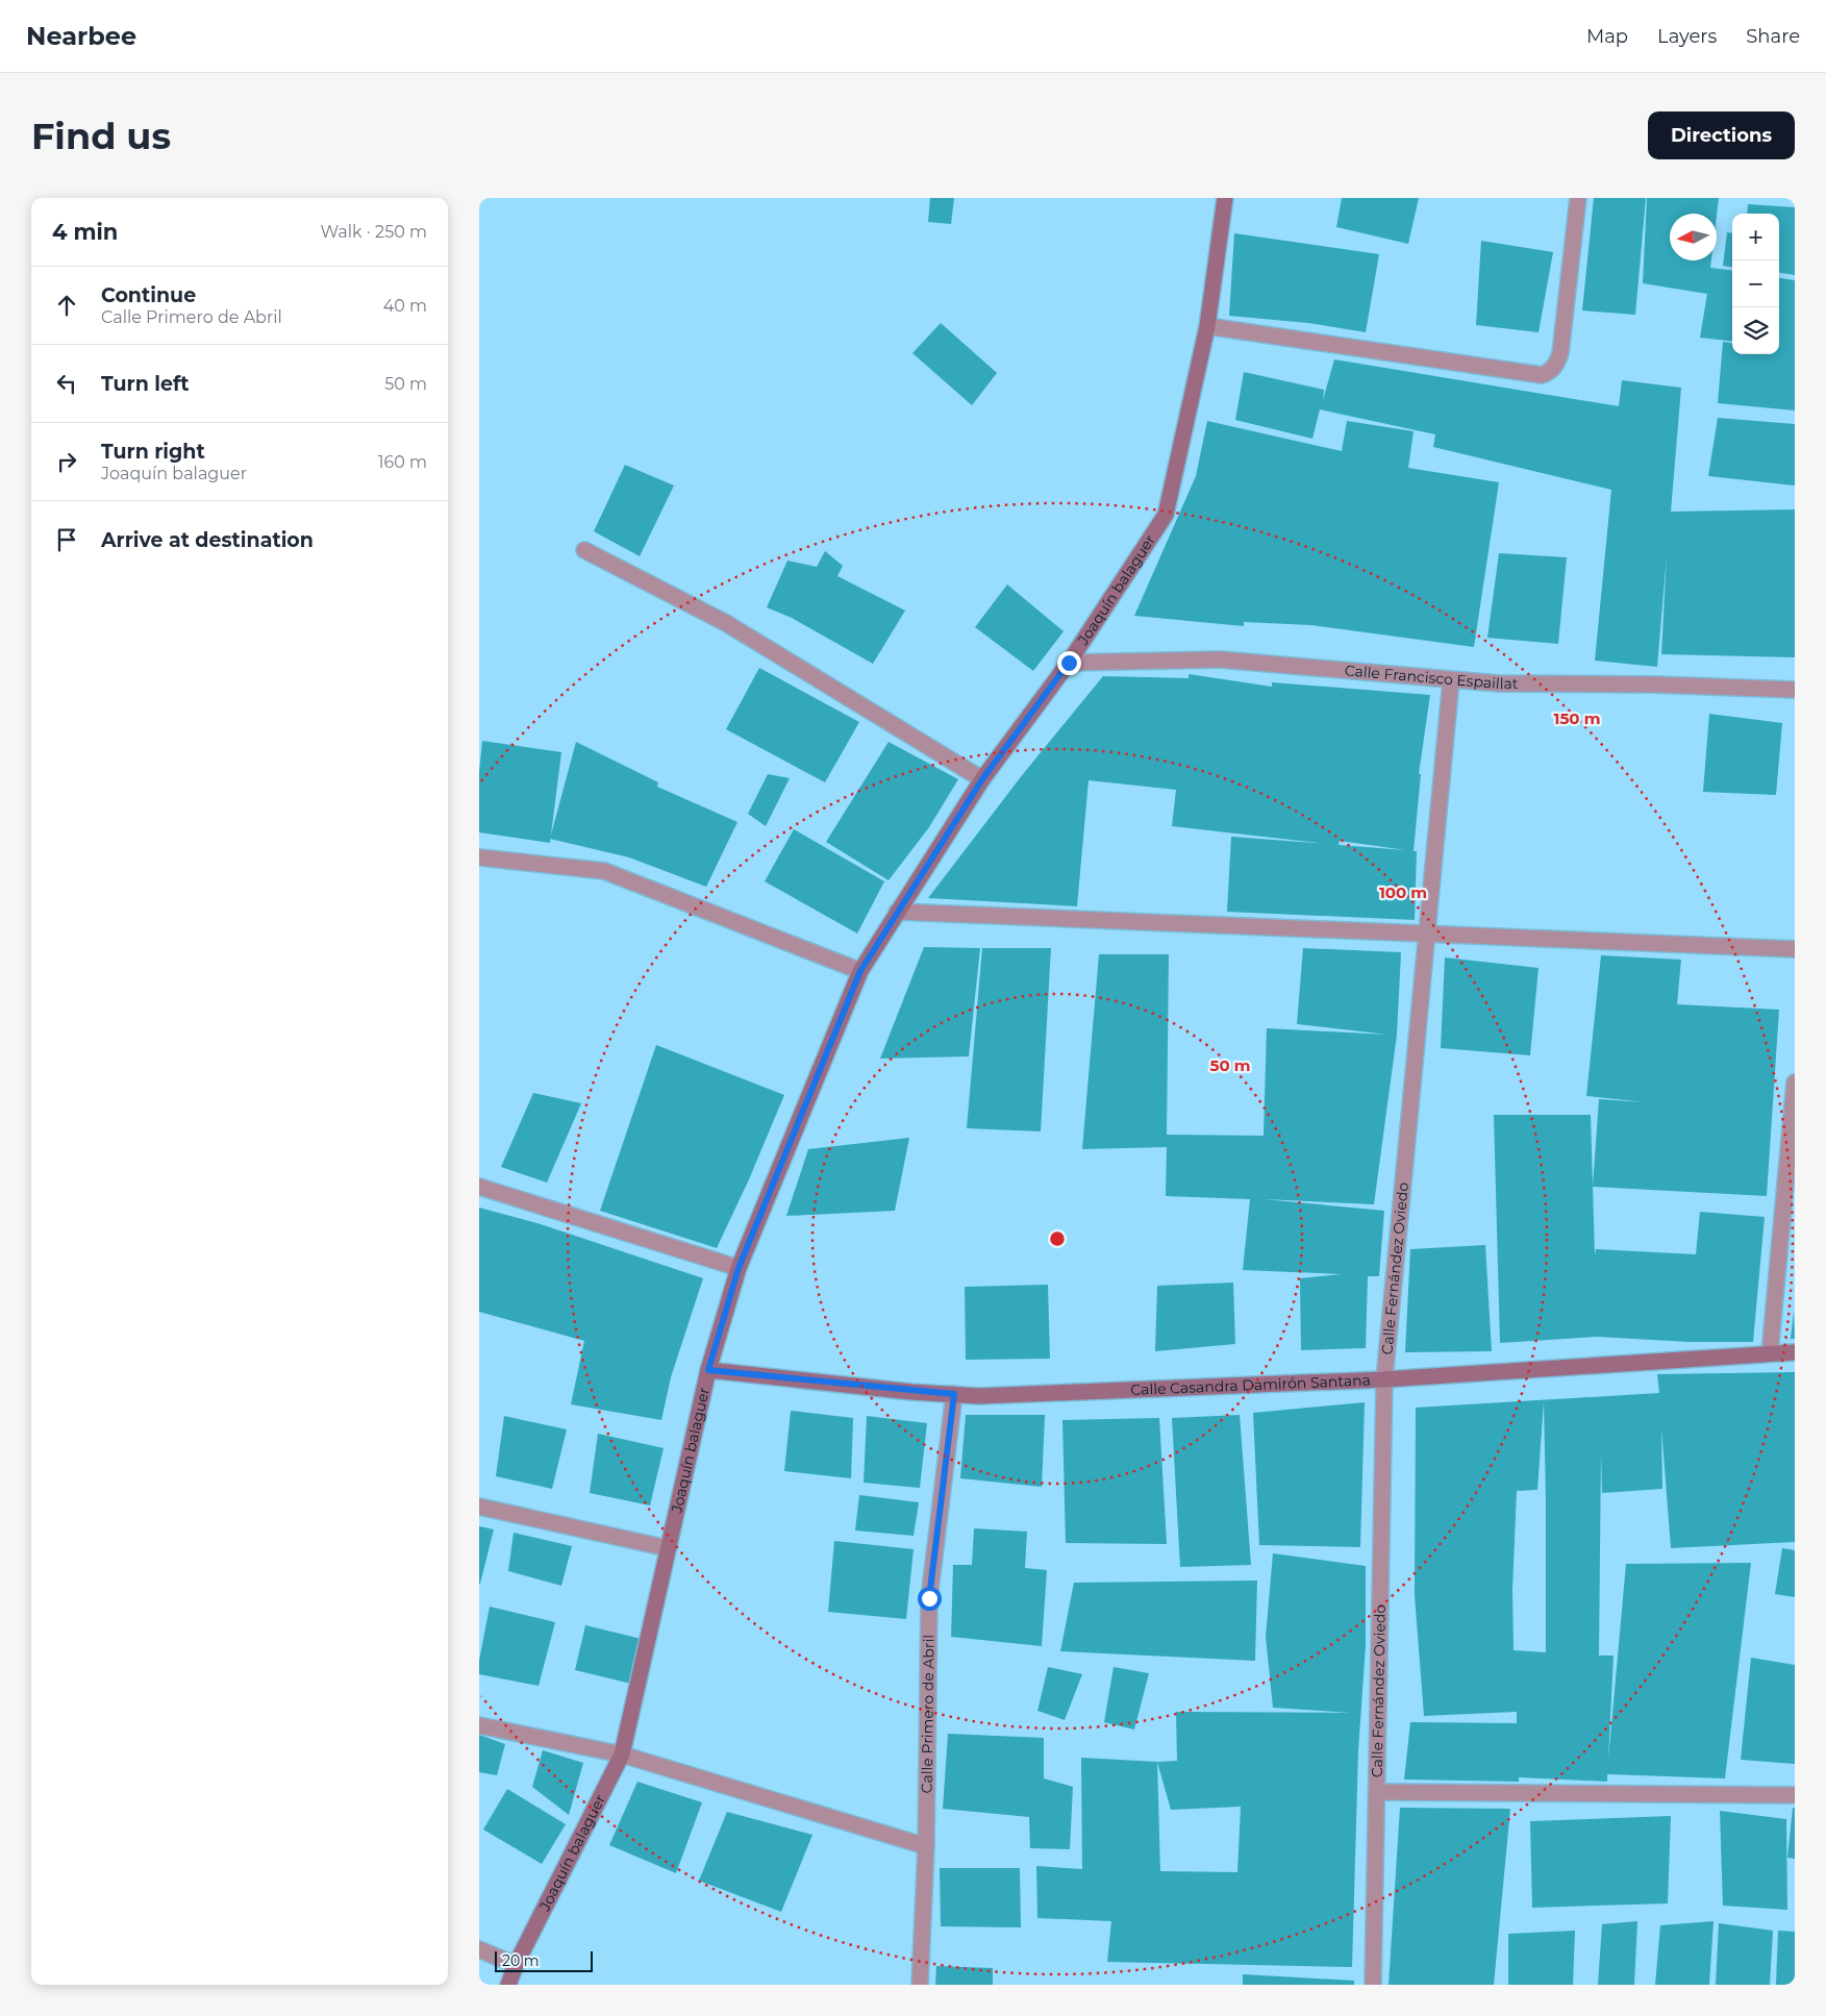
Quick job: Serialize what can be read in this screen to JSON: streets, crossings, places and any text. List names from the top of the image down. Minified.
{"streets":{"main road":["Joaquín balaguer","Calle Casandra Damirón Santana"],"street":["Calle Francisco Espaillat","Calle Fernández Oviedo","Calle Primero de Abril"]},"crossings":[["Joaquín balaguer","Calle Francisco Espaillat"],["Joaquín balaguer","Calle Casandra Damirón Santana"],["Calle Francisco Espaillat","Calle Fernández Oviedo"],["Calle Fernández Oviedo","Calle Casandra Damirón Santana"],["Calle Casandra Damirón Santana","Calle Primero de Abril"]],"scale_bar":"20 m","north":"left","page":{"header":"Nearbee","nav":["Map","Layers","Share"],"buttons":"Directions","title":"Find us","heading":["4 min","Walk · 250 m"],"map_buttons":["+","−"],"list":[["Continue","Calle Primero de Abril","40 m"],["Turn left","50 m"],["Turn right","Joaquín balaguer","160 m"],"Arrive at destination"],"scale":"20 m"},"rings":["150 m","100 m","50 m"]}
